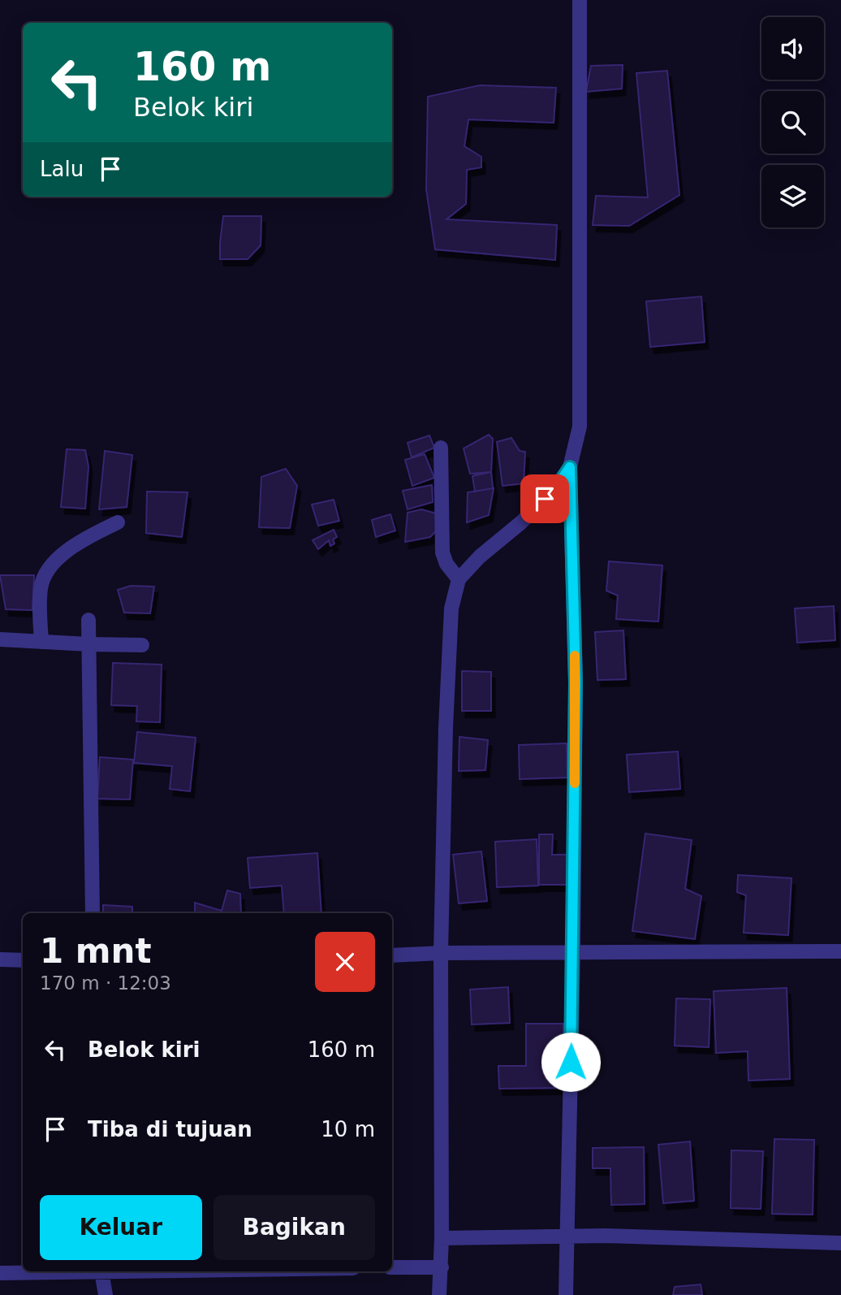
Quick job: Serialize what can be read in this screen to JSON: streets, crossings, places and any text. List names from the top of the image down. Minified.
{"page":{"turn":["160 m","Belok kiri"],"then":"Lalu","heading":["1 mnt","170 m · 12:03"],"list":[{"name":"Belok kiri","value":"160 m"},{"name":"Tiba di tujuan","value":"10 m"}],"buttons":["Keluar","Bagikan"]}}
